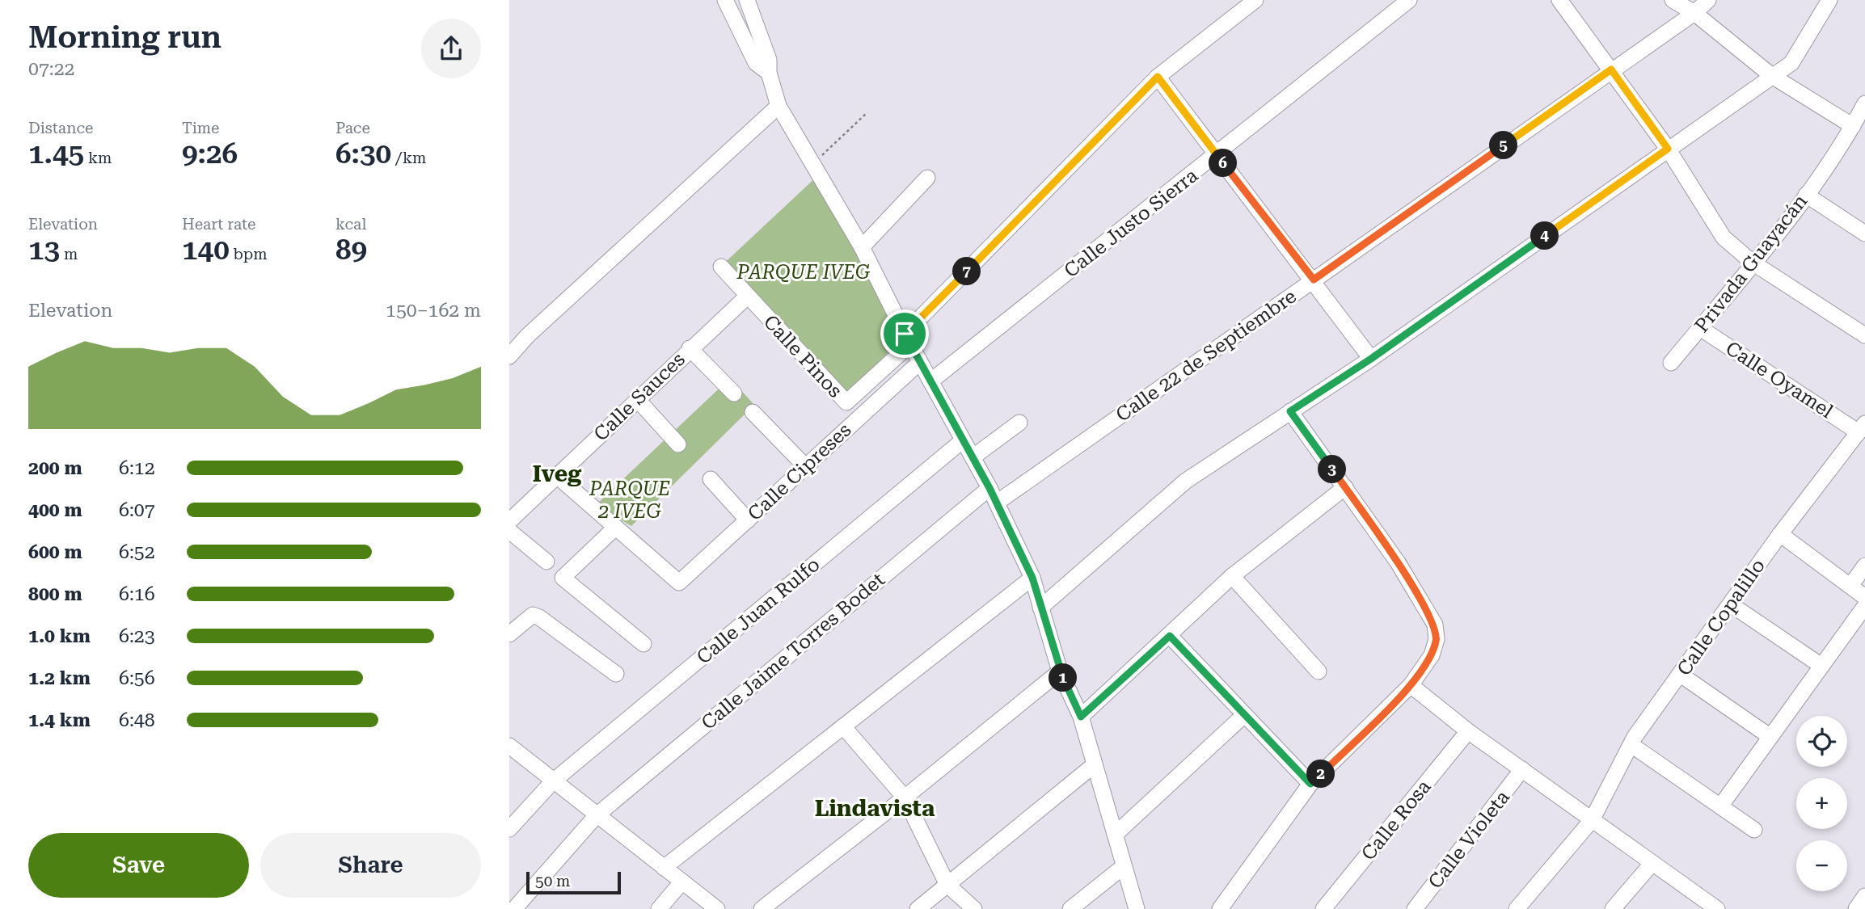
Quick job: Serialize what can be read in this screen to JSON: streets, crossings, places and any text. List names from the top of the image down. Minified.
{"streets":{"street":["Calle Justo Sierra","Privada Guayacán","Calle 22 de Septiembre","Calle Pinos","Calle Oyamel","Calle Sauces","Calle Cipreses","Calle Juan Rulfo","Calle Copalillo","Calle Jaime Torres Bodet","Calle Rosa","Calle Violeta"]},"crossings":[["Privada Guayacán","Calle Oyamel"],["Calle Pinos","Calle Sauces"],["Calle Oyamel","Calle Copalillo"]],"districts":["Iveg","Lindavista"],"parks":["PARQUE IVEG","PARQUE 2 IVEG"],"scale_bar":"50 m","page":{"heading":["Morning run","07:22"],"stats":[["Distance","1.45 km"],["Time","9:26"],["Pace","6:30 /km"],["Elevation","13 m"],["Heart rate","140 bpm"],["kcal","89"]],"pins":["5","6","4","7","3","1","2"],"chart":["Elevation","150–162 m"],"list":[{"name":"200 m","note":"6:12"},{"name":"400 m","note":"6:07"},{"name":"600 m","note":"6:52"},{"name":"800 m","note":"6:16"},{"name":"1.0 km","note":"6:23"},{"name":"1.2 km","note":"6:56"},{"name":"1.4 km","note":"6:48"}],"map_buttons":["+","−"],"buttons":["Save","Share"],"scale":"50 m"}}
